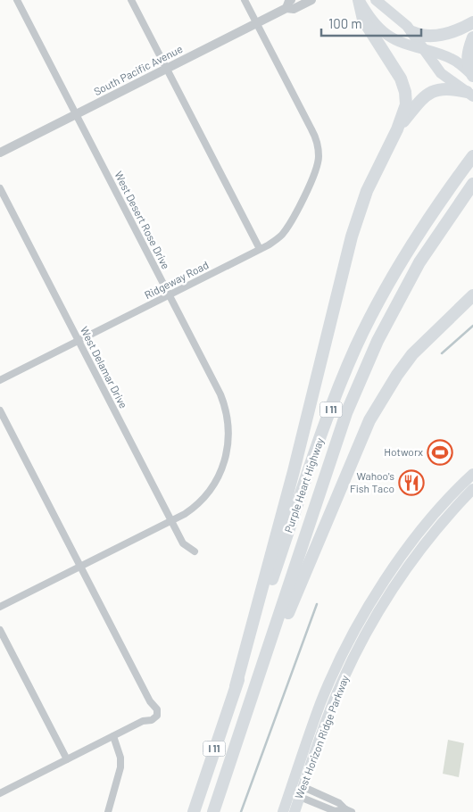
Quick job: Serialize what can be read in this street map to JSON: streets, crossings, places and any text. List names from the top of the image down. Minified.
{"streets":{"highway":["I 11","Purple Heart Highway"],"main road":["West Horizon Ridge Parkway"],"street":["South Pacific Avenue","West Desert Rose Drive","Ridgeway Road","West Delamar Drive"]},"crossings":[["South Pacific Avenue","West Desert Rose Drive"],["South Pacific Avenue","Ridgeway Road"],["West Desert Rose Drive","Ridgeway Road"],["West Desert Rose Drive","West Delamar Drive"],["Ridgeway Road","West Delamar Drive"]],"places":{"sports":["Hotworx"],"restaurant":["Wahoo's Fish Taco"]},"scale_bar":"100 m"}
